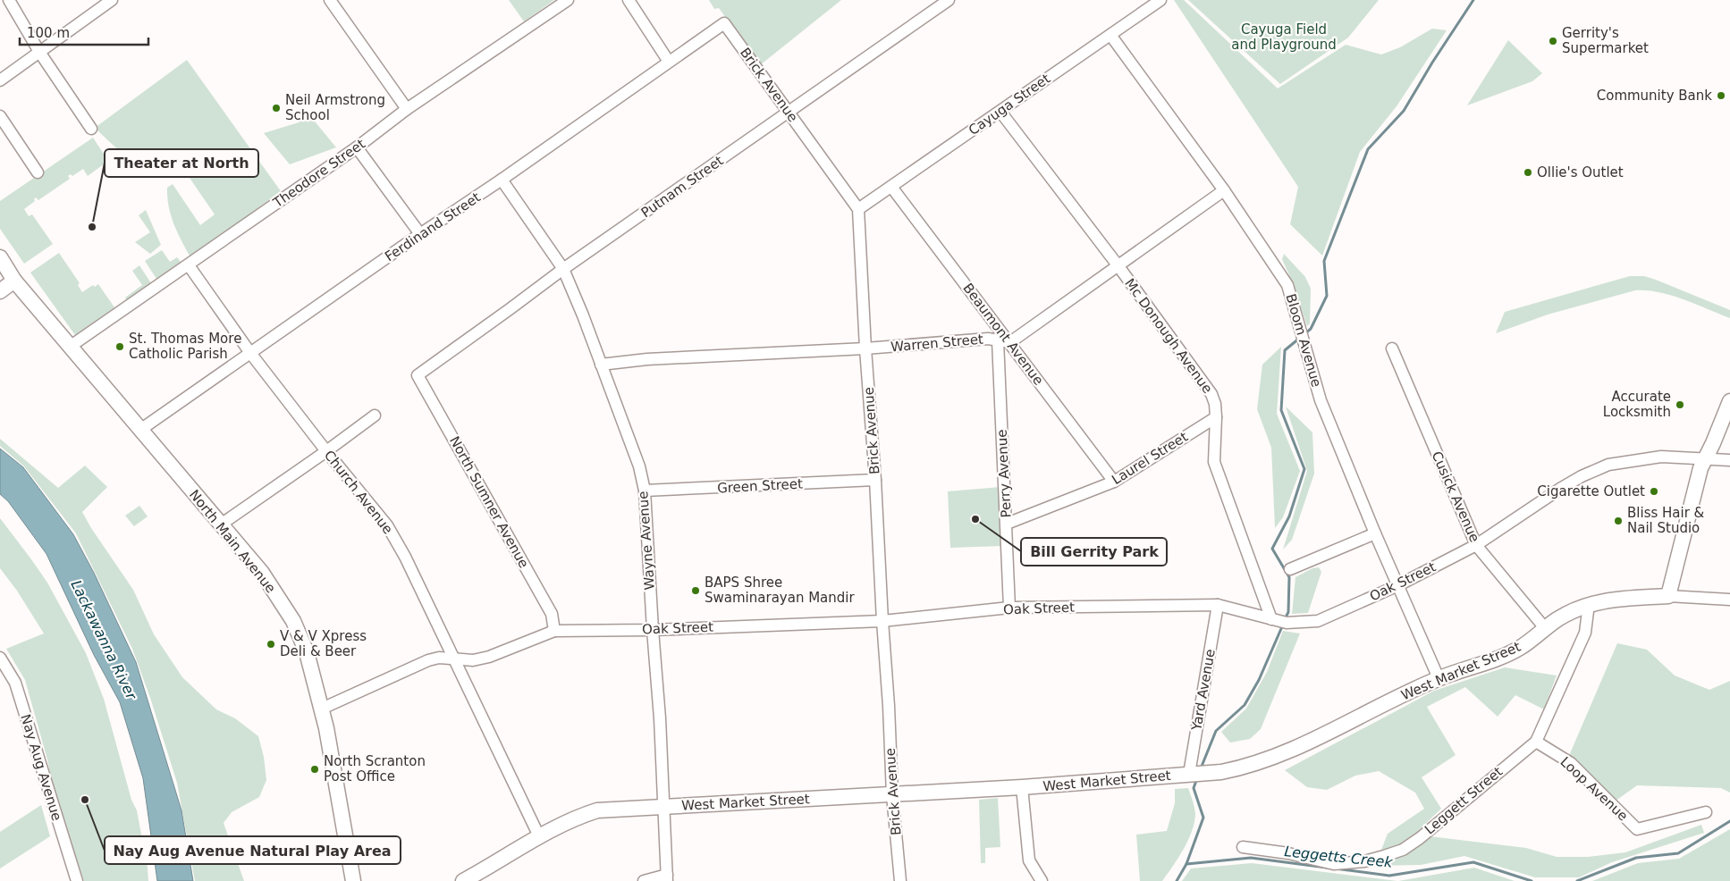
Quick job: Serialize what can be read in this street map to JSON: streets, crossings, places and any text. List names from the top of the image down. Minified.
{"streets":{"main road":["North Main Avenue","West Market Street"],"street":["Brick Avenue","Cayuga Street","Theodore Street","Putnam Street","Ferdinand Street","Beaumont Avenue","Mc Donough Avenue","Bloom Avenue","Warren Street","Laurel Street","Perry Avenue","Green Street","Church Avenue","Cusick Avenue","North Sumner Avenue","Wayne Avenue","Oak Street","Yard Avenue","Nay Aug Avenue","Loop Avenue","Leggett Street"]},"crossings":[["Brick Avenue","Cayuga Street"],["Brick Avenue","Putnam Street"],["Brick Avenue","Ferdinand Street"],["Brick Avenue","Warren Street"],["Brick Avenue","Green Street"],["Brick Avenue","Oak Street"],["Brick Avenue","West Market Street"],["Cayuga Street","Beaumont Avenue"],["Cayuga Street","Mc Donough Avenue"],["Cayuga Street","Bloom Avenue"],["Theodore Street","Church Avenue"],["Theodore Street","North Main Avenue"],["Putnam Street","North Sumner Avenue"],["Putnam Street","Wayne Avenue"],["Ferdinand Street","Church Avenue"],["Ferdinand Street","Wayne Avenue"],["Ferdinand Street","North Main Avenue"],["Beaumont Avenue","Warren Street"],["Beaumont Avenue","Laurel Street"],["Mc Donough Avenue","Laurel Street"],["Mc Donough Avenue","Oak Street"],["Bloom Avenue","Oak Street"],["Bloom Avenue","West Market Street"],["Warren Street","Perry Avenue"],["Warren Street","Wayne Avenue"],["Laurel Street","Perry Avenue"],["Perry Avenue","Oak Street"],["Green Street","Wayne Avenue"],["Church Avenue","Oak Street"],["Church Avenue","West Market Street"],["Cusick Avenue","Oak Street"],["Cusick Avenue","West Market Street"],["North Sumner Avenue","Oak Street"],["Wayne Avenue","Oak Street"],["Wayne Avenue","West Market Street"],["North Main Avenue","Oak Street"],["Oak Street","Yard Avenue"],["West Market Street","Yard Avenue"],["West Market Street","Leggett Street"],["Loop Avenue","Leggett Street"]],"water":["Lackawanna River","Leggetts Creek"],"parks":["Cayuga Field and Playground"],"places":["Gerrity's Supermarket","Community Bank","Neil Armstrong School","Ollie's Outlet","Theater at North","St. Thomas More Catholic Parish","Accurate Locksmith","Cigarette Outlet","Bill Gerrity Park","Bliss Hair & Nail Studio","BAPS Shree Swaminarayan Mandir","V & V Xpress Deli & Beer","North Scranton Post Office","Nay Aug Avenue Natural Play Area"],"scale_bar":"100 m"}
